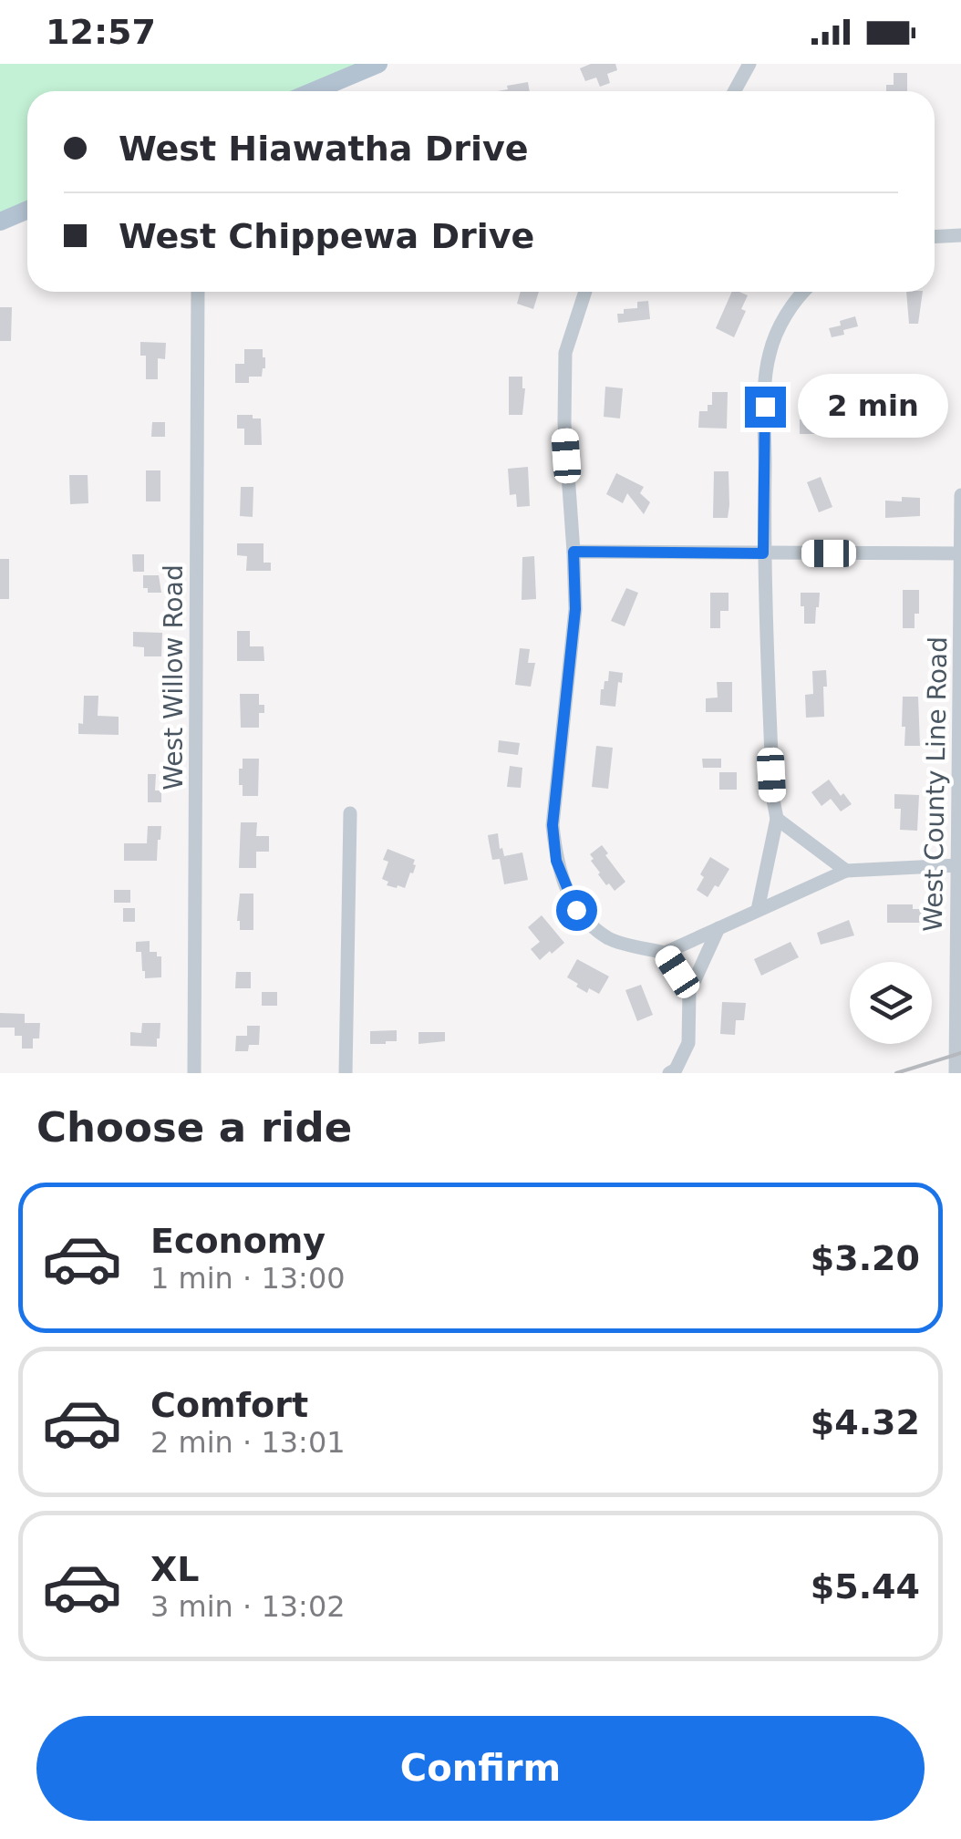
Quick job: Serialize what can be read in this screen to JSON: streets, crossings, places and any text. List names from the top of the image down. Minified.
{"streets":{"street":["West Willow Road","West County Line Road"]},"page":{"status":"12:57","banner":["West Hiawatha Drive","West Chippewa Drive"],"bubble":"2 min","heading":"Choose a ride","list":[{"name":"Economy","note":"1 min · 13:00","value":"$3.20"},{"name":"Comfort","note":"2 min · 13:01","value":"$4.32"},{"name":"XL","note":"3 min · 13:02","value":"$5.44"}],"buttons":"Confirm"}}
